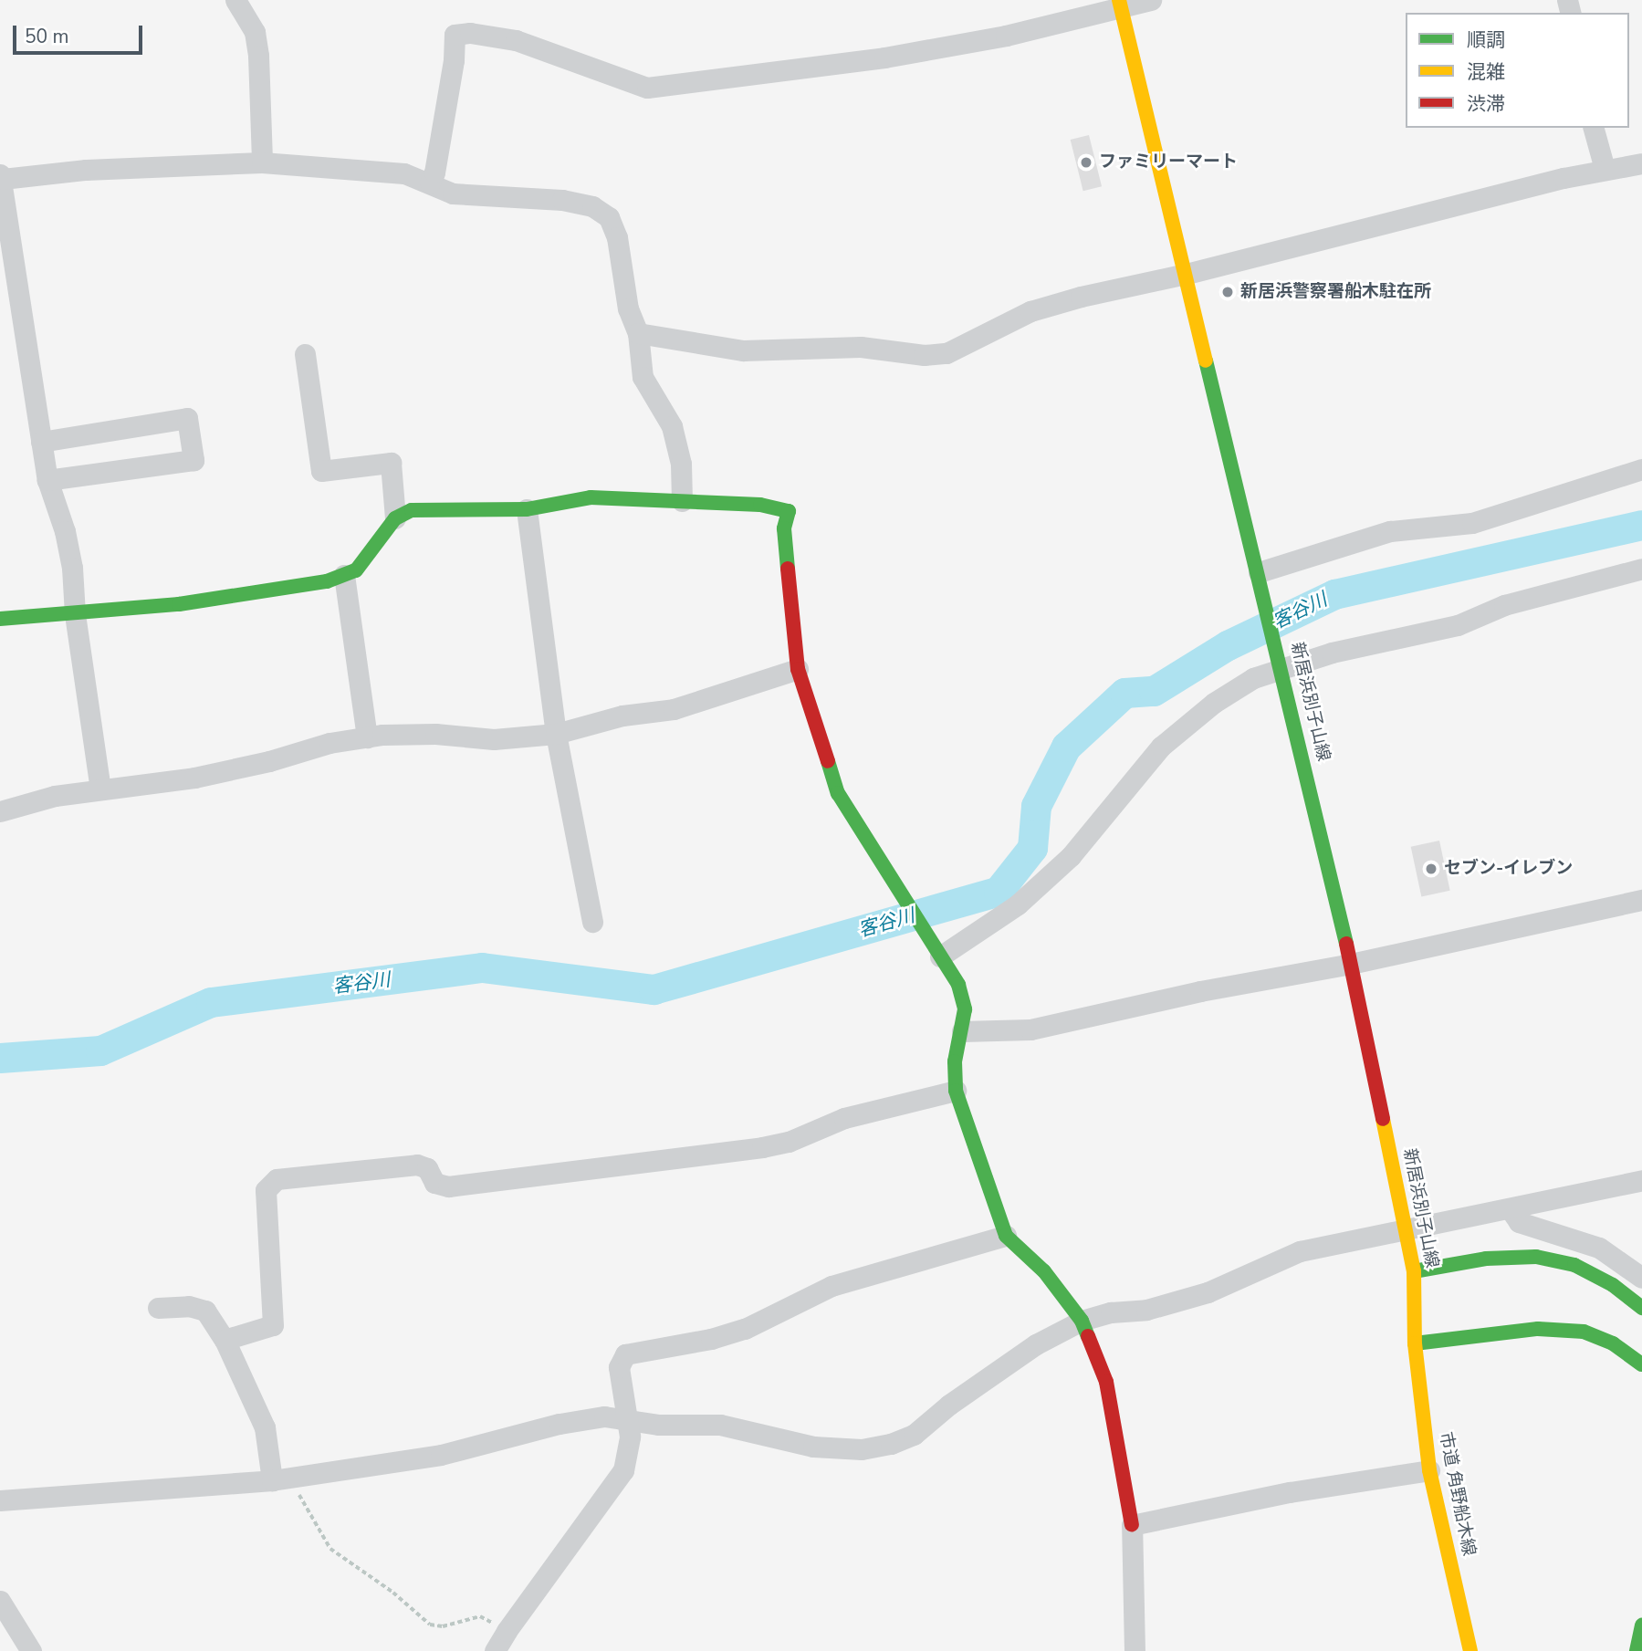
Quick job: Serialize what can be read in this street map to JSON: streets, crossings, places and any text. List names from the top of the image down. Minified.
{"streets":{"main road":["新居浜別子山線","市道 角野船木線"]},"crossings":[["新居浜別子山線","市道 角野船木線"]],"water":["客谷川"],"places":["ファミリーマート","新居浜警察署船木駐在所","セブン-イレブン"],"legend":["順調","混雑","渋滞"],"scale_bar":"50 m"}
